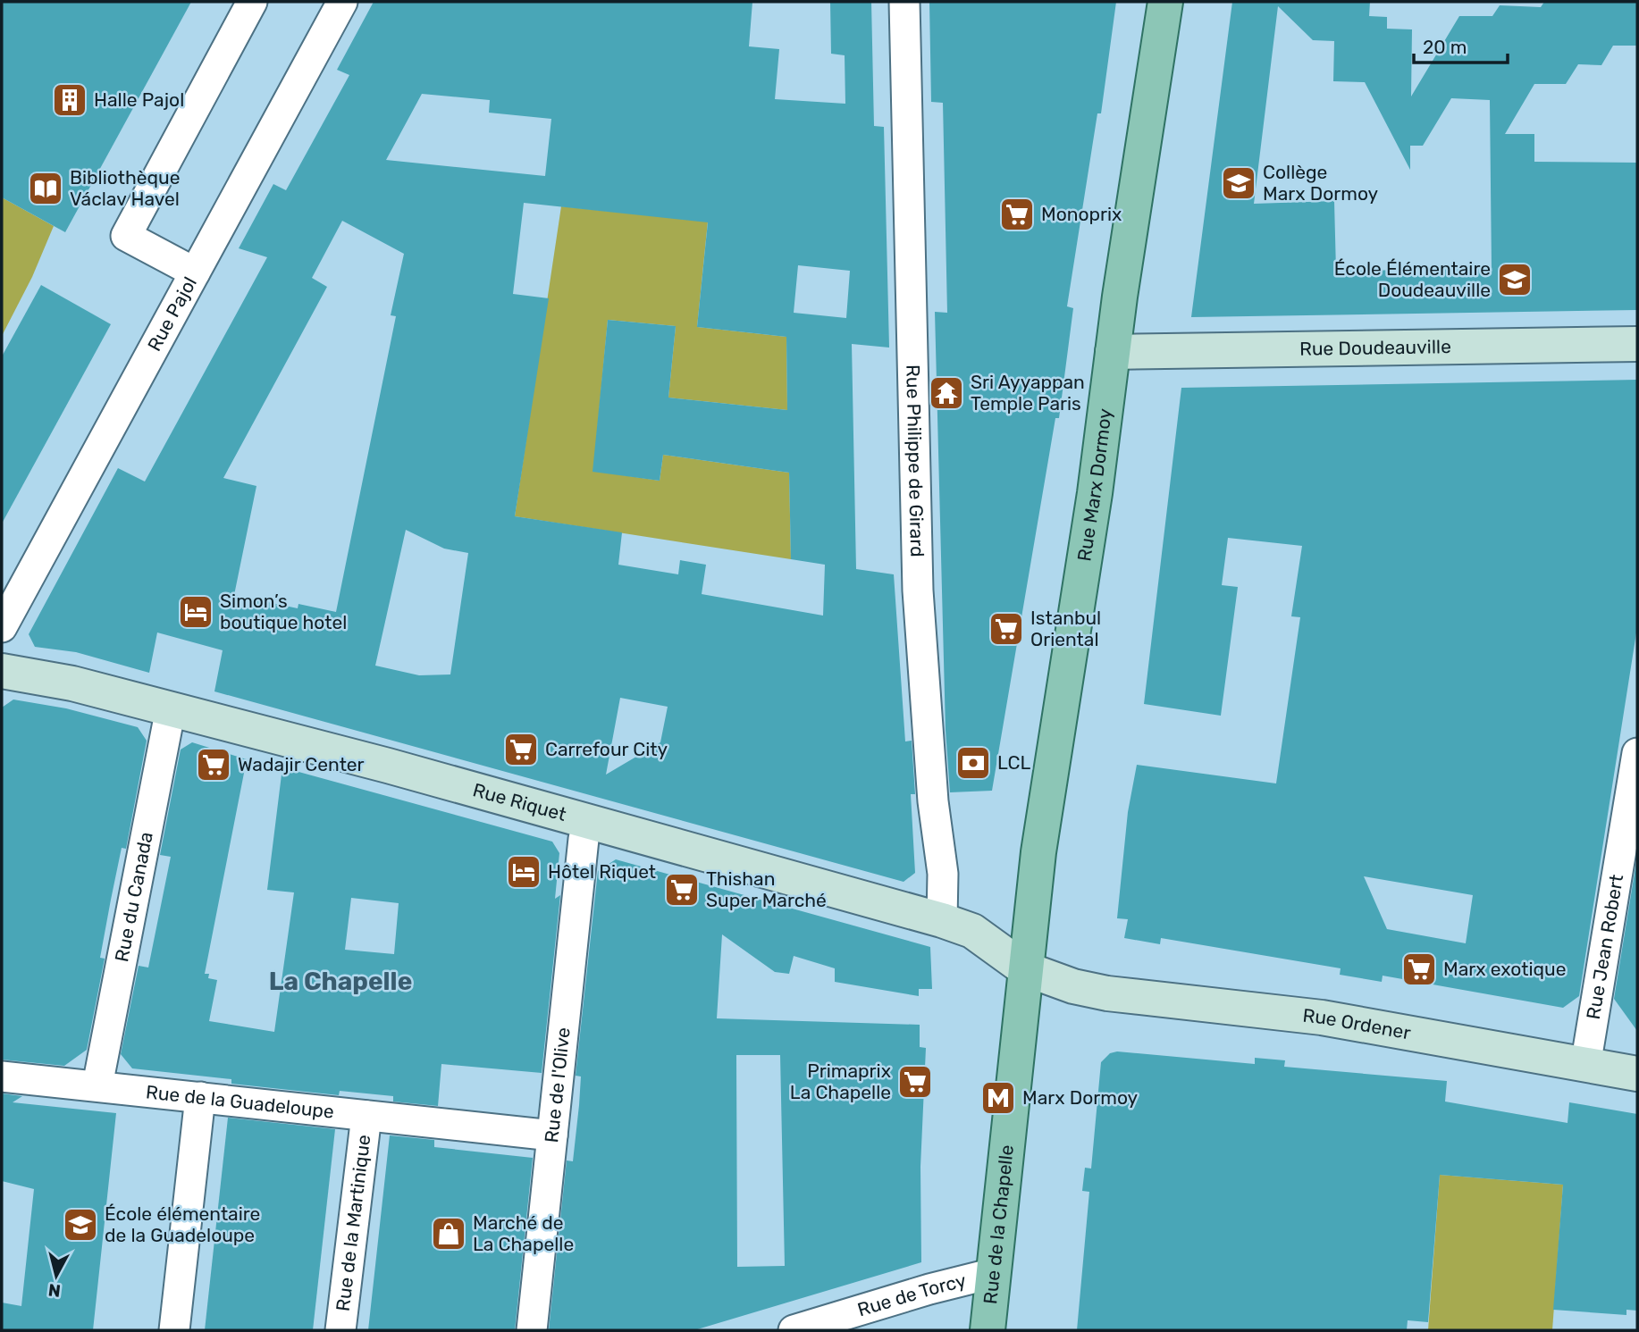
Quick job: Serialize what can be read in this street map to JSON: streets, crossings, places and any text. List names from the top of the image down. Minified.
{"streets":{"main road":["Rue Marx Dormoy","Rue de la Chapelle"],"street":["Rue Pajol","Rue Doudeauville","Rue Philippe de Girard","Rue Riquet","Rue du Canada","Rue Jean Robert","Rue Ordener","Rue de l'Olive","Rue de la Guadeloupe","Rue de la Martinique","Rue de Torcy"]},"crossings":[["Rue Doudeauville","Rue Marx Dormoy"],["Rue Philippe de Girard","Rue Riquet"],["Rue Marx Dormoy","Rue Riquet"],["Rue Marx Dormoy","Rue Ordener"],["Rue Marx Dormoy","Rue de la Chapelle"],["Rue Riquet","Rue du Canada"],["Rue Riquet","Rue Ordener"],["Rue Riquet","Rue de la Chapelle"],["Rue du Canada","Rue de la Guadeloupe"],["Rue Jean Robert","Rue Ordener"],["Rue Ordener","Rue de la Chapelle"],["Rue de l'Olive","Rue de la Guadeloupe"],["Rue de la Guadeloupe","Rue de la Martinique"],["Rue de la Chapelle","Rue de Torcy"]],"districts":["La Chapelle"],"places":{"building":["Halle Pajol"],"school or university":["Collège Marx Dormoy","École Élémentaire Doudeauville","École élémentaire de la Guadeloupe"],"library":["Bibliothèque Václav Havel"],"supermarket":["Monoprix","Istanbul Oriental","Carrefour City","Wadajir Center","Thishan Super Marché","Marx exotique","Primaprix La Chapelle"],"temple":["Sri Ayyappan Temple Paris"],"hotel":["Simon’s boutique hotel","Hôtel Riquet"],"bank":["LCL"],"metro station":["Marx Dormoy"],"shop":["Marché de La Chapelle"]},"scale_bar":"20 m","north":"bottom"}
